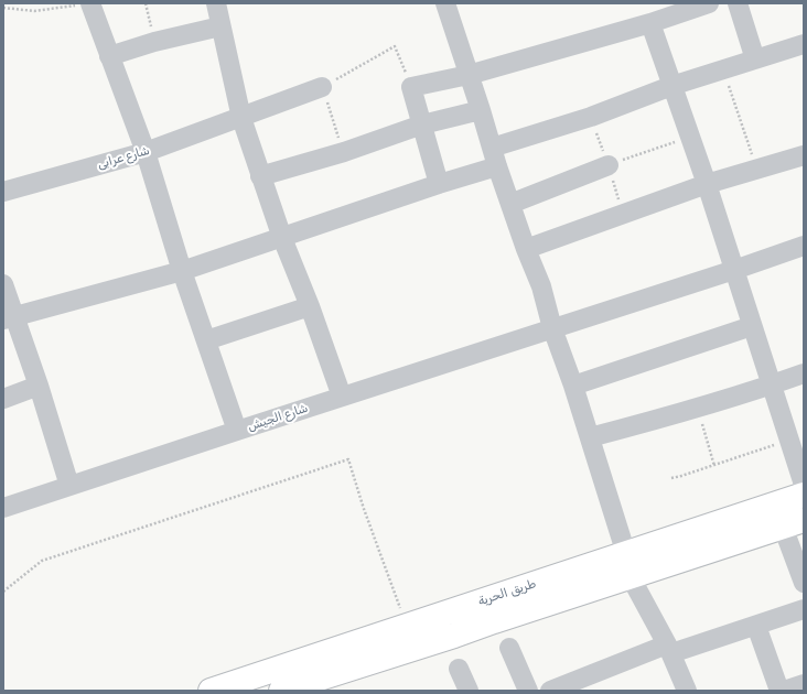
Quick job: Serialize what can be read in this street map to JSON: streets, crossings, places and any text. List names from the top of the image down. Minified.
{"streets":{"main road":["طريق الحرية"],"street":["شارع عرابى","شارع الجيش"]}}
